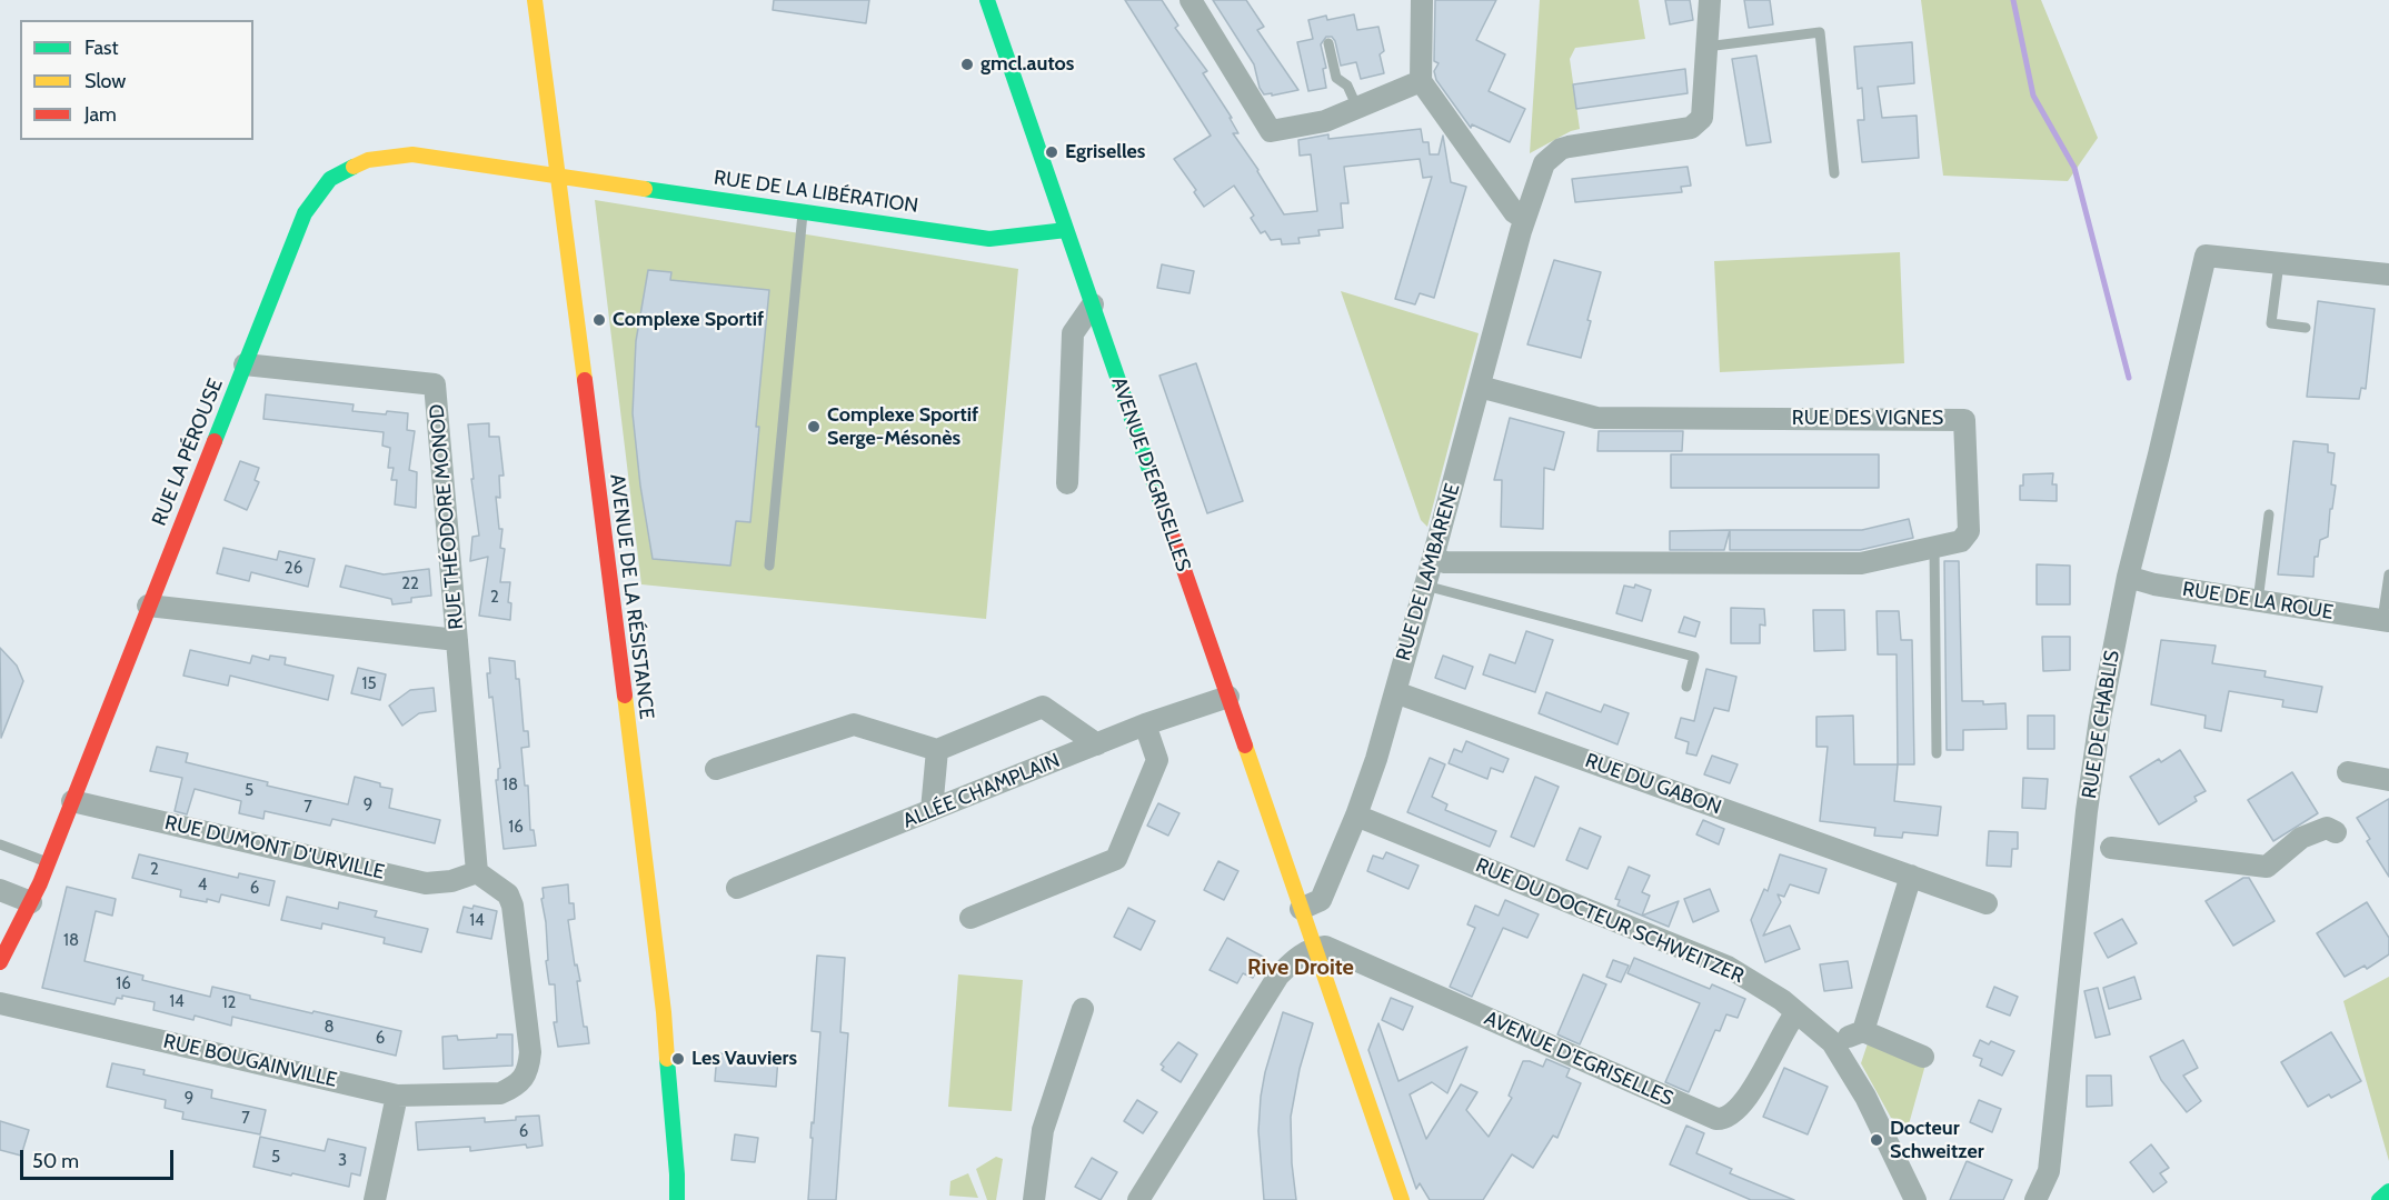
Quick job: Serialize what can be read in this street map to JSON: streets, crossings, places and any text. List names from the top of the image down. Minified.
{"streets":{"street":["RUE DE LA LIBÉRATION","RUE DES VIGNES","RUE LA PÉROUSE","AVENUE D'EGRISELLES","RUE THÉODORE MONOD","RUE DE LAMBARENE","AVENUE DE LA RÉSISTANCE","RUE DE LA ROUE","RUE DE CHABLIS","RUE DU GABON","ALLÉE CHAMPLAIN","RUE DUMONT D'URVILLE","RUE DU DOCTEUR SCHWEITZER","RUE BOUGAINVILLE"]},"crossings":[["RUE DE LA LIBÉRATION","RUE LA PÉROUSE"],["RUE DE LA LIBÉRATION","AVENUE D'EGRISELLES"],["RUE DE LA LIBÉRATION","AVENUE DE LA RÉSISTANCE"],["RUE DES VIGNES","RUE DE LAMBARENE"],["RUE LA PÉROUSE","RUE THÉODORE MONOD"],["RUE LA PÉROUSE","AVENUE DE LA RÉSISTANCE"],["RUE LA PÉROUSE","RUE DUMONT D'URVILLE"],["AVENUE D'EGRISELLES","RUE DE LAMBARENE"],["AVENUE D'EGRISELLES","ALLÉE CHAMPLAIN"],["AVENUE D'EGRISELLES","RUE DU DOCTEUR SCHWEITZER"],["RUE DE LAMBARENE","RUE DU GABON"],["RUE DE LAMBARENE","RUE DU DOCTEUR SCHWEITZER"],["RUE DE LA ROUE","RUE DE CHABLIS"],["RUE DUMONT D'URVILLE","RUE BOUGAINVILLE"]],"districts":["Rive Droite"],"places":["gmcl.autos","Egriselles","Complexe Sportif","Complexe Sportif Serge-Mésonès","Les Vauviers","Docteur Schweitzer"],"house_numbers":["26","22","2","15","18","5","9","7","16","2","4","6","14","18","16","14","12","8","6","9","7","6","5","3"],"legend":["Fast","Slow","Jam"],"scale_bar":"50 m"}
